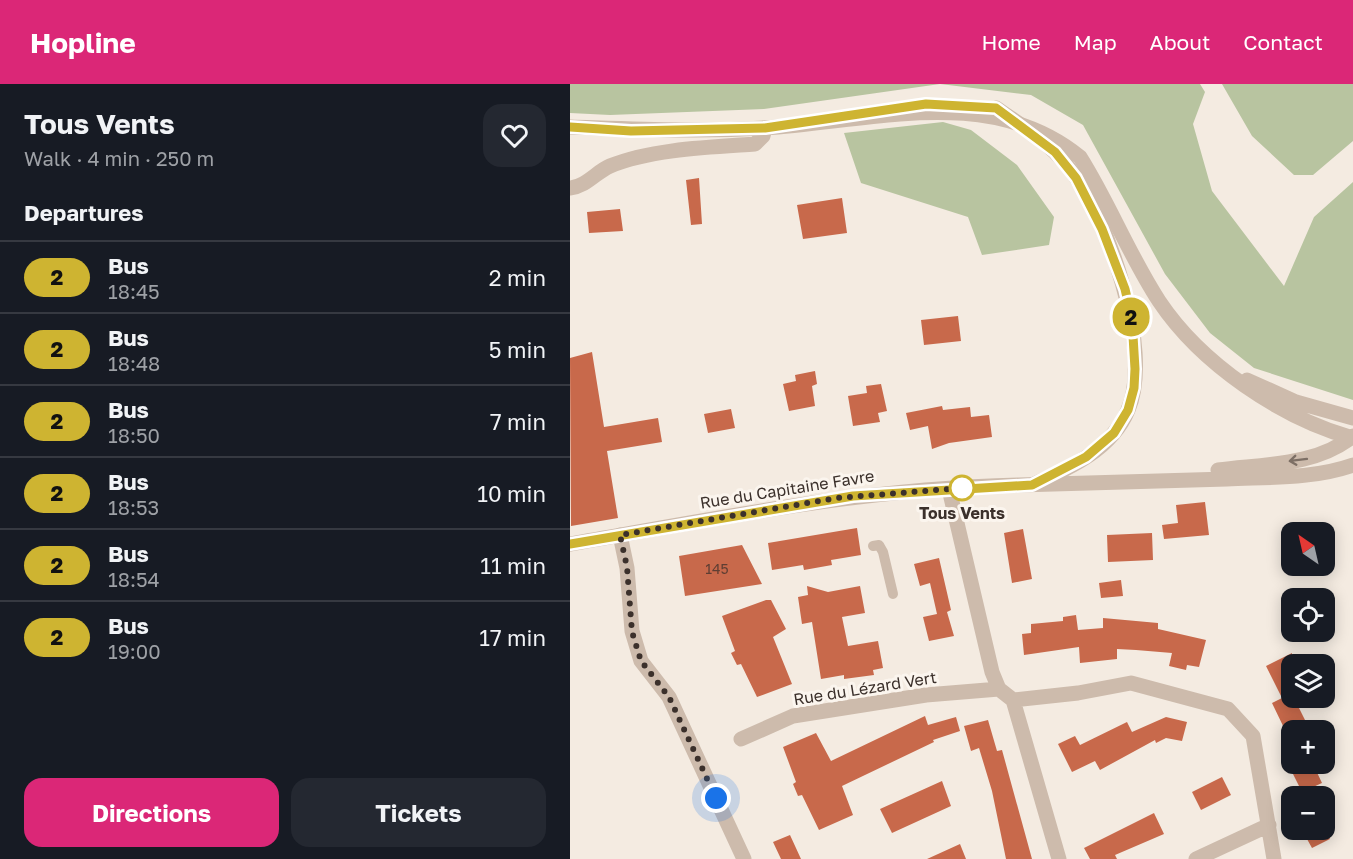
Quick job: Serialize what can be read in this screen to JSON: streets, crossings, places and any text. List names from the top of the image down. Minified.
{"streets":{"street":["Rue du Capitaine Favre","Rue du Lézard Vert"]},"places":["Tous Vents"],"lines":["bus line 2"],"house_numbers":["145"],"north":"top left","page":{"header":"Hopline","nav":["Home","Map","About","Contact"],"heading":[["Tous Vents","Walk · 4 min · 250 m"],"Departures"],"on_map":"2","list":[{"mark":"2","name":"Bus","note":"18:45","value":"2 min"},{"mark":"2","name":"Bus","note":"18:48","value":"5 min"},{"mark":"2","name":"Bus","note":"18:50","value":"7 min"},{"mark":"2","name":"Bus","note":"18:53","value":"10 min"},{"mark":"2","name":"Bus","note":"18:54","value":"11 min"},{"mark":"2","name":"Bus","note":"19:00","value":"17 min"}],"map_buttons":["+","−"],"buttons":["Directions","Tickets"]}}
